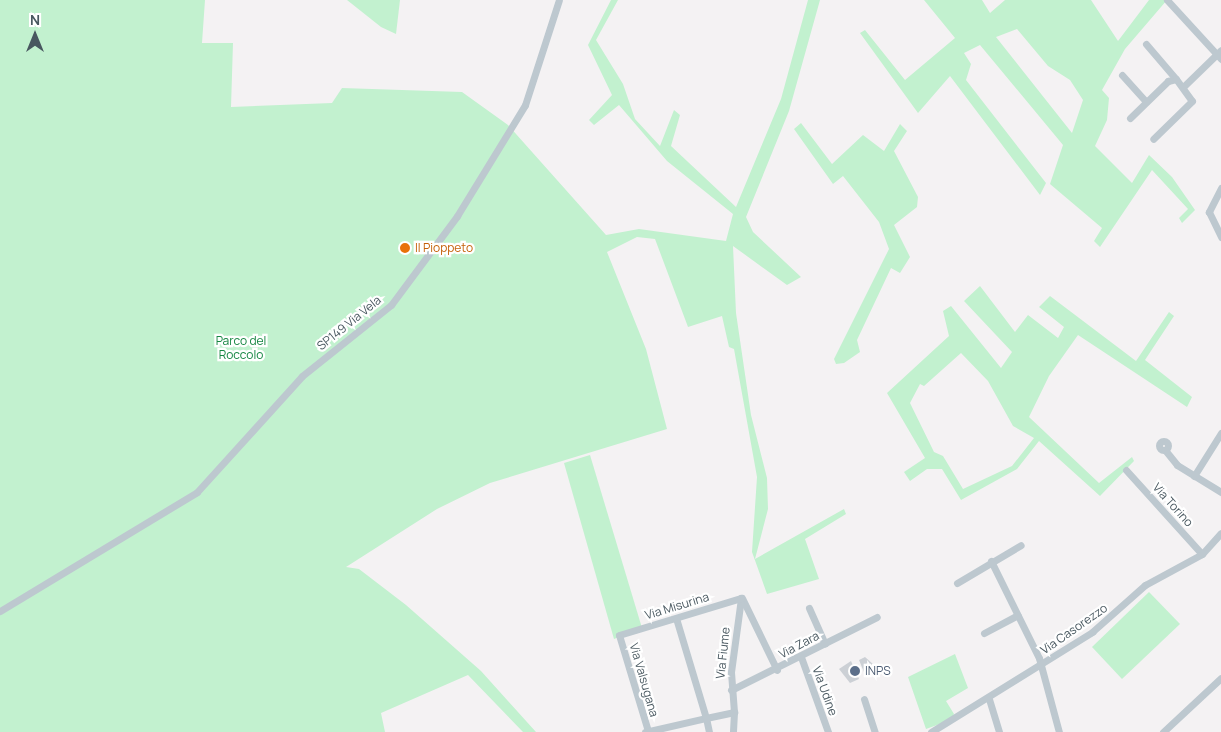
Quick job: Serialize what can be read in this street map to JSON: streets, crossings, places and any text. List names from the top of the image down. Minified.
{"streets":{"street":["SP149 Via Vela","Via Torino","Via Misurina","Via Casorezzo","Via Zara","Via Fiume","Via Valsugana","Via Udine"]},"crossings":[["Via Torino","Via Casorezzo"],["Via Misurina","Via Fiume"],["Via Misurina","Via Valsugana"],["Via Zara","Via Fiume"],["Via Zara","Via Udine"]],"parks":["Parco del Roccolo"],"places":["Il Pioppeto","INPS"],"north":"top"}
